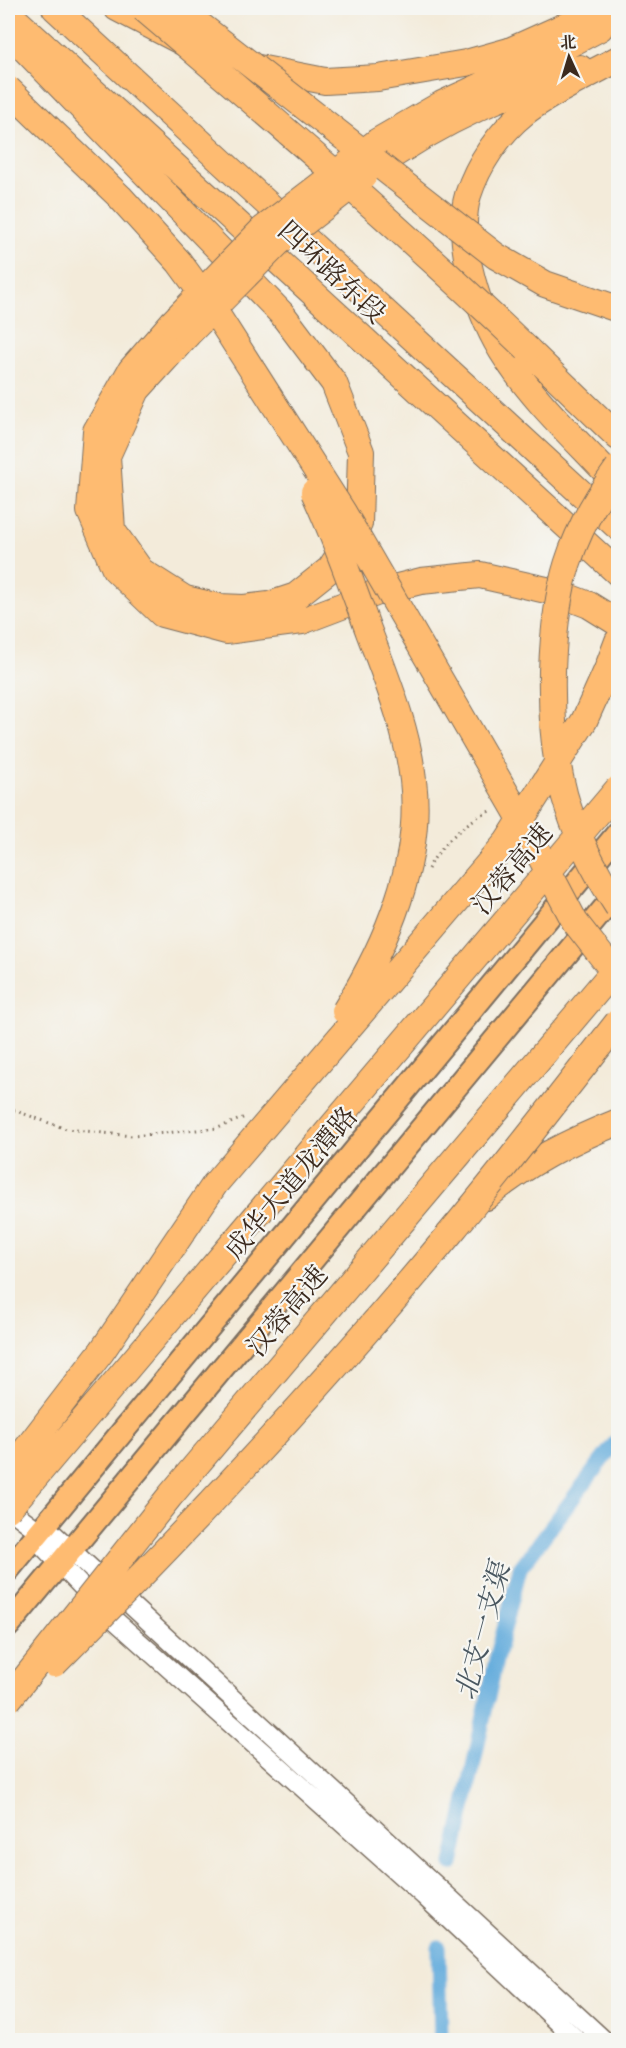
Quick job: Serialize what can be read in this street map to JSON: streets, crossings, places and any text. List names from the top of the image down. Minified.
{"streets":{"highway":["四环路东段","汉蓉高速"],"main road":["成华大道龙潭路"]},"water":["北支一支渠"],"north":"top"}
